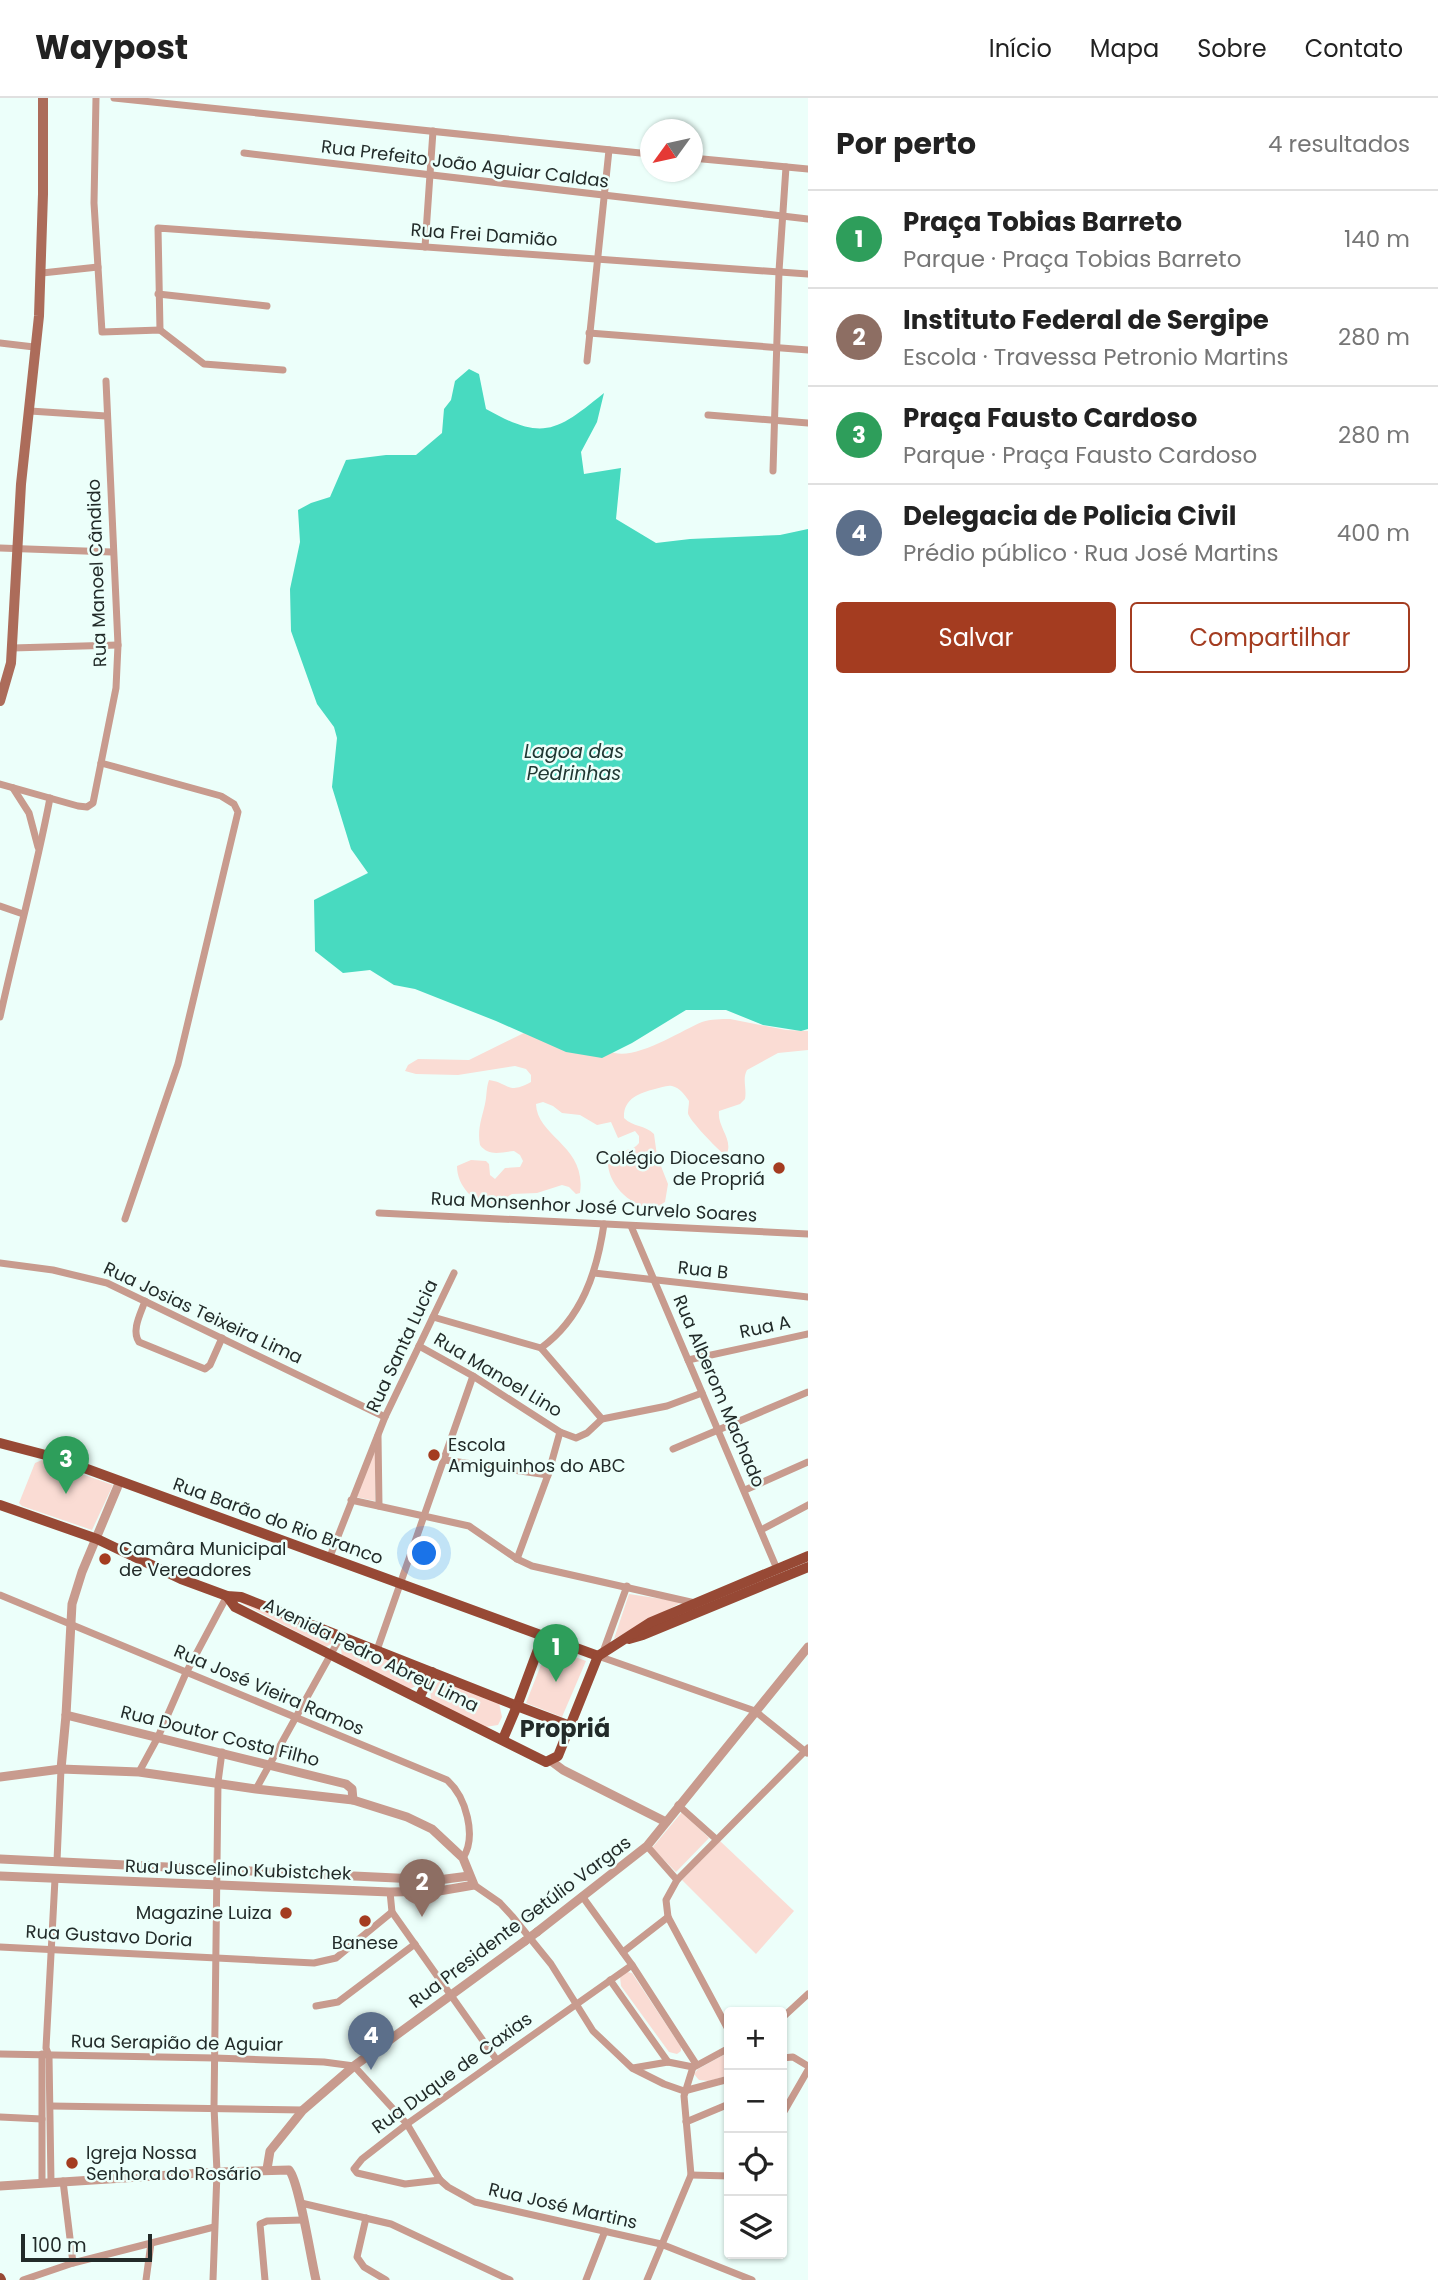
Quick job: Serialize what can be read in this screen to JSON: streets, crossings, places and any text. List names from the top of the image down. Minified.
{"streets":{"main road":["Rua Barão do Rio Branco","Avenida Pedro Abreu Lima"],"street":["Rua Prefeito João Aguiar Caldas","Rua Frei Damião","Rua Manoel Cândido","Rua Monsenhor José Curvelo Soares","Rua B","Rua Josias Teixeira Lima","Rua A","Rua Santa Lucia","Rua Manoel Lino","Rua Alberom Machado","Rua José Vieira Ramos","Rua Doutor Costa Filho","Rua Juscelino Kubistchek","Rua Presidente Getúlio Vargas","Rua Gustavo Doria","Rua Serapião de Aguiar","Rua Duque de Caxias","Rua José Martins"]},"crossings":[["Rua Monsenhor José Curvelo Soares","Rua Alberom Machado"],["Rua B","Rua Alberom Machado"],["Rua Josias Teixeira Lima","Rua Santa Lucia"],["Rua A","Rua Alberom Machado"],["Rua Santa Lucia","Rua Manoel Lino"],["Rua Santa Lucia","Rua Barão do Rio Branco"],["Rua Presidente Getúlio Vargas","Rua Serapião de Aguiar"],["Rua Presidente Getúlio Vargas","Rua José Martins"],["Rua Serapião de Aguiar","Rua José Martins"],["Rua Duque de Caxias","Rua José Martins"]],"districts":["Propriá"],"water":["Lagoa das Pedrinhas"],"places":["Colégio Diocesano de Propriá","Escola Amiguinhos do ABC","Camâra Municipal de Vereadores","Magazine Luiza","Banese","Igreja Nossa Senhora do Rosário"],"scale_bar":"100 m","north":"bottom left","page":{"header":"Waypost","nav":["Início","Mapa","Sobre","Contato"],"heading":["Por perto","4 resultados"],"list":[{"mark":"1","name":"Praça Tobias Barreto","note":"Parque · Praça Tobias Barreto","value":"140 m"},{"mark":"2","name":"Instituto Federal de Sergipe","note":"Escola · Travessa Petronio Martins","value":"280 m"},{"mark":"3","name":"Praça Fausto Cardoso","note":"Parque · Praça Fausto Cardoso","value":"280 m"},{"mark":"4","name":"Delegacia de Policia Civil","note":"Prédio público · Rua José Martins","value":"400 m"}],"buttons":["Salvar","Compartilhar"],"pins":["3","1","2","4"],"map_buttons":["+","−"],"scale":"100 m"}}
